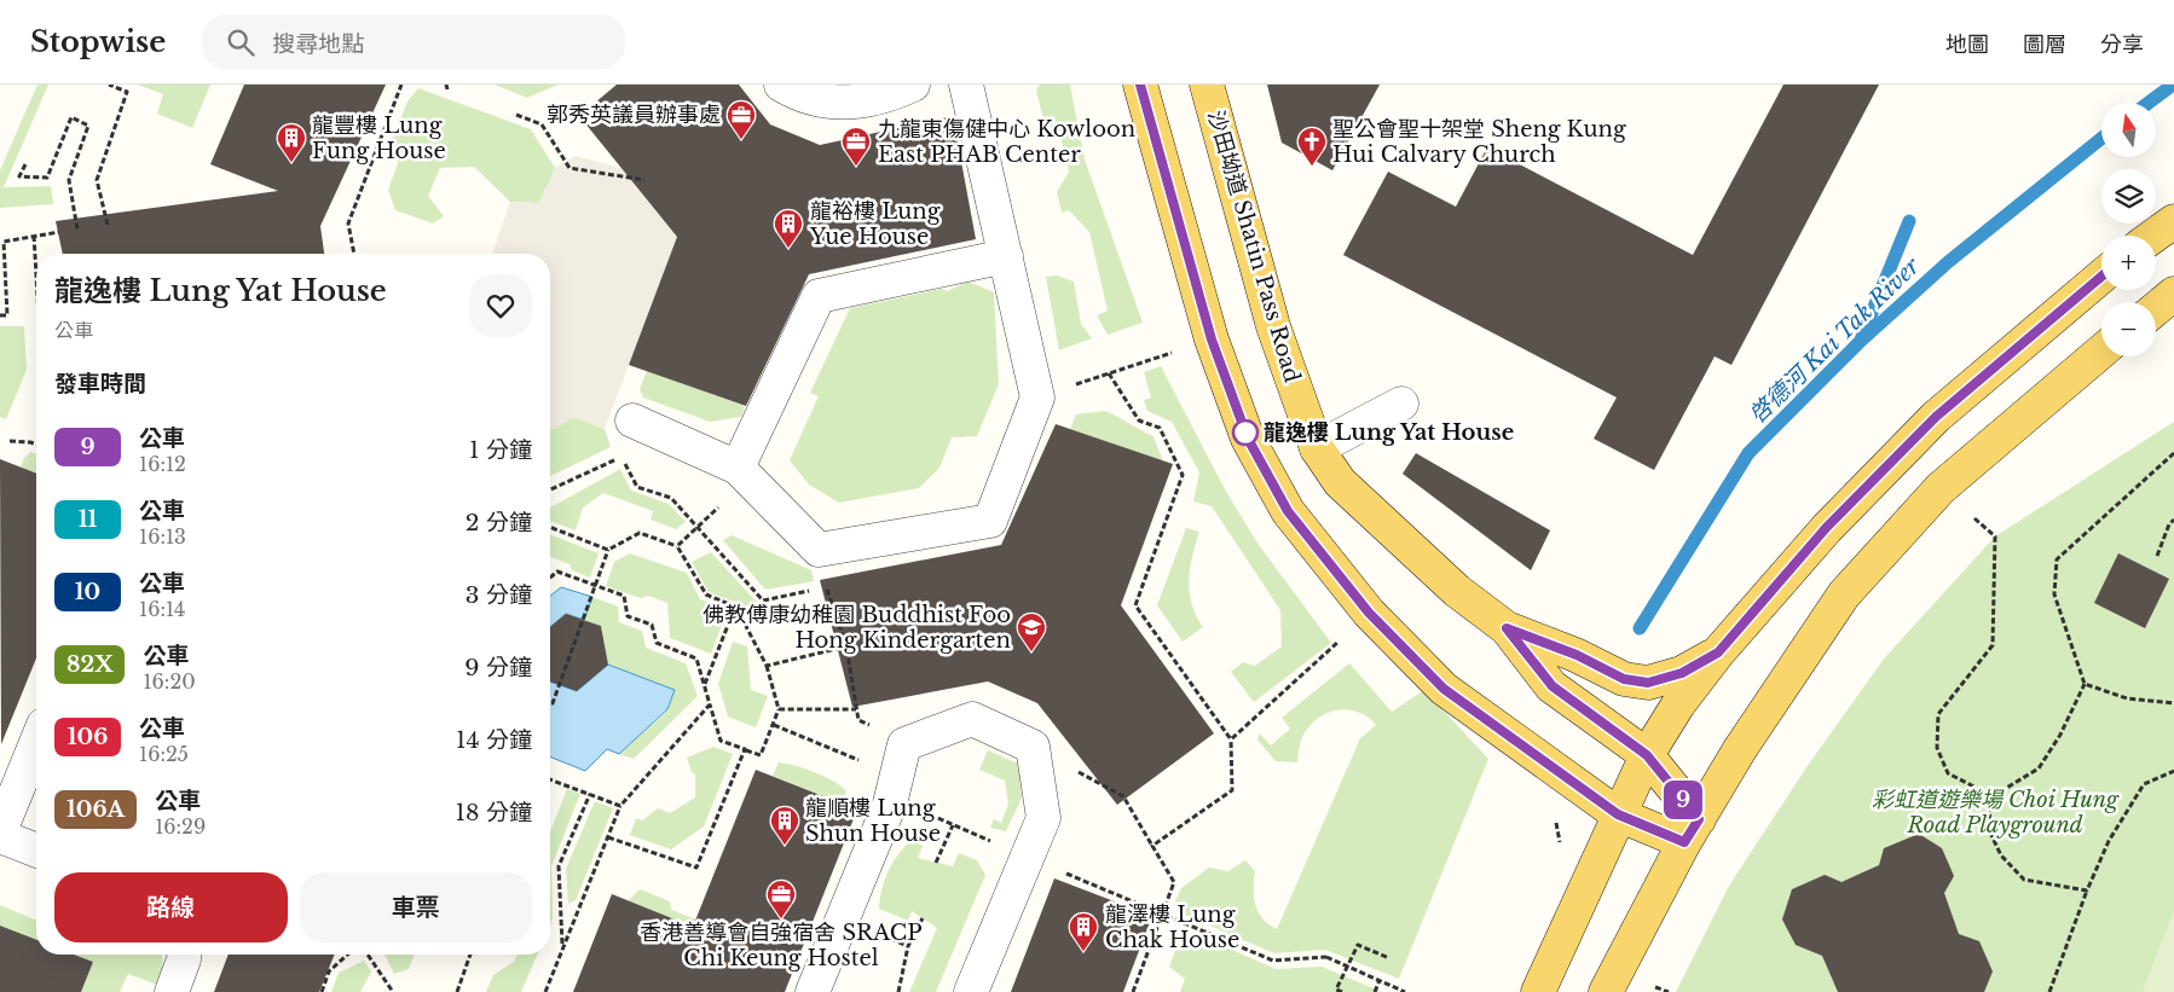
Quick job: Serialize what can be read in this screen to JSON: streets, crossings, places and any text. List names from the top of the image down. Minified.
{"streets":{"main road":["沙田坳道 Shatin Pass Road"]},"water":["啓德河 Kai Tak River"],"parks":["彩虹道遊樂場 Choi Hung Road Playground"],"places":{"office":["郭秀英議員辦事處","九龍東傷健中心 Kowloon East PHAB Center","香港善導會自強宿舍 SRACP Chi Keung Hostel"],"building":["龍豐樓 Lung Fung House","龍裕樓 Lung Yue House","龍順樓 Lung Shun House","龍澤樓 Lung Chak House"],"church":["聖公會聖十架堂 Sheng Kung Hui Calvary Church"],"other":["龍逸樓 Lung Yat House"],"school or university":["佛教傅康幼稚園 Buddhist Foo Hong Kindergarten"]},"lines":["bus line 9"],"north":"top","page":{"header":"Stopwise","search":"搜尋地點","nav":["地圖","圖層","分享"],"on_map":"9","map_buttons":["+","−"],"heading":[["龍逸樓 Lung Yat House","公車"],"發車時間"],"list":[{"mark":"9","name":"公車","note":"16:12","value":"1 分鐘"},{"mark":"11","name":"公車","note":"16:13","value":"2 分鐘"},{"mark":"10","name":"公車","note":"16:14","value":"3 分鐘"},{"mark":"82X","name":"公車","note":"16:20","value":"9 分鐘"},{"mark":"106","name":"公車","note":"16:25","value":"14 分鐘"},{"mark":"106A","name":"公車","note":"16:29","value":"18 分鐘"}],"buttons":["路線","車票"]}}
